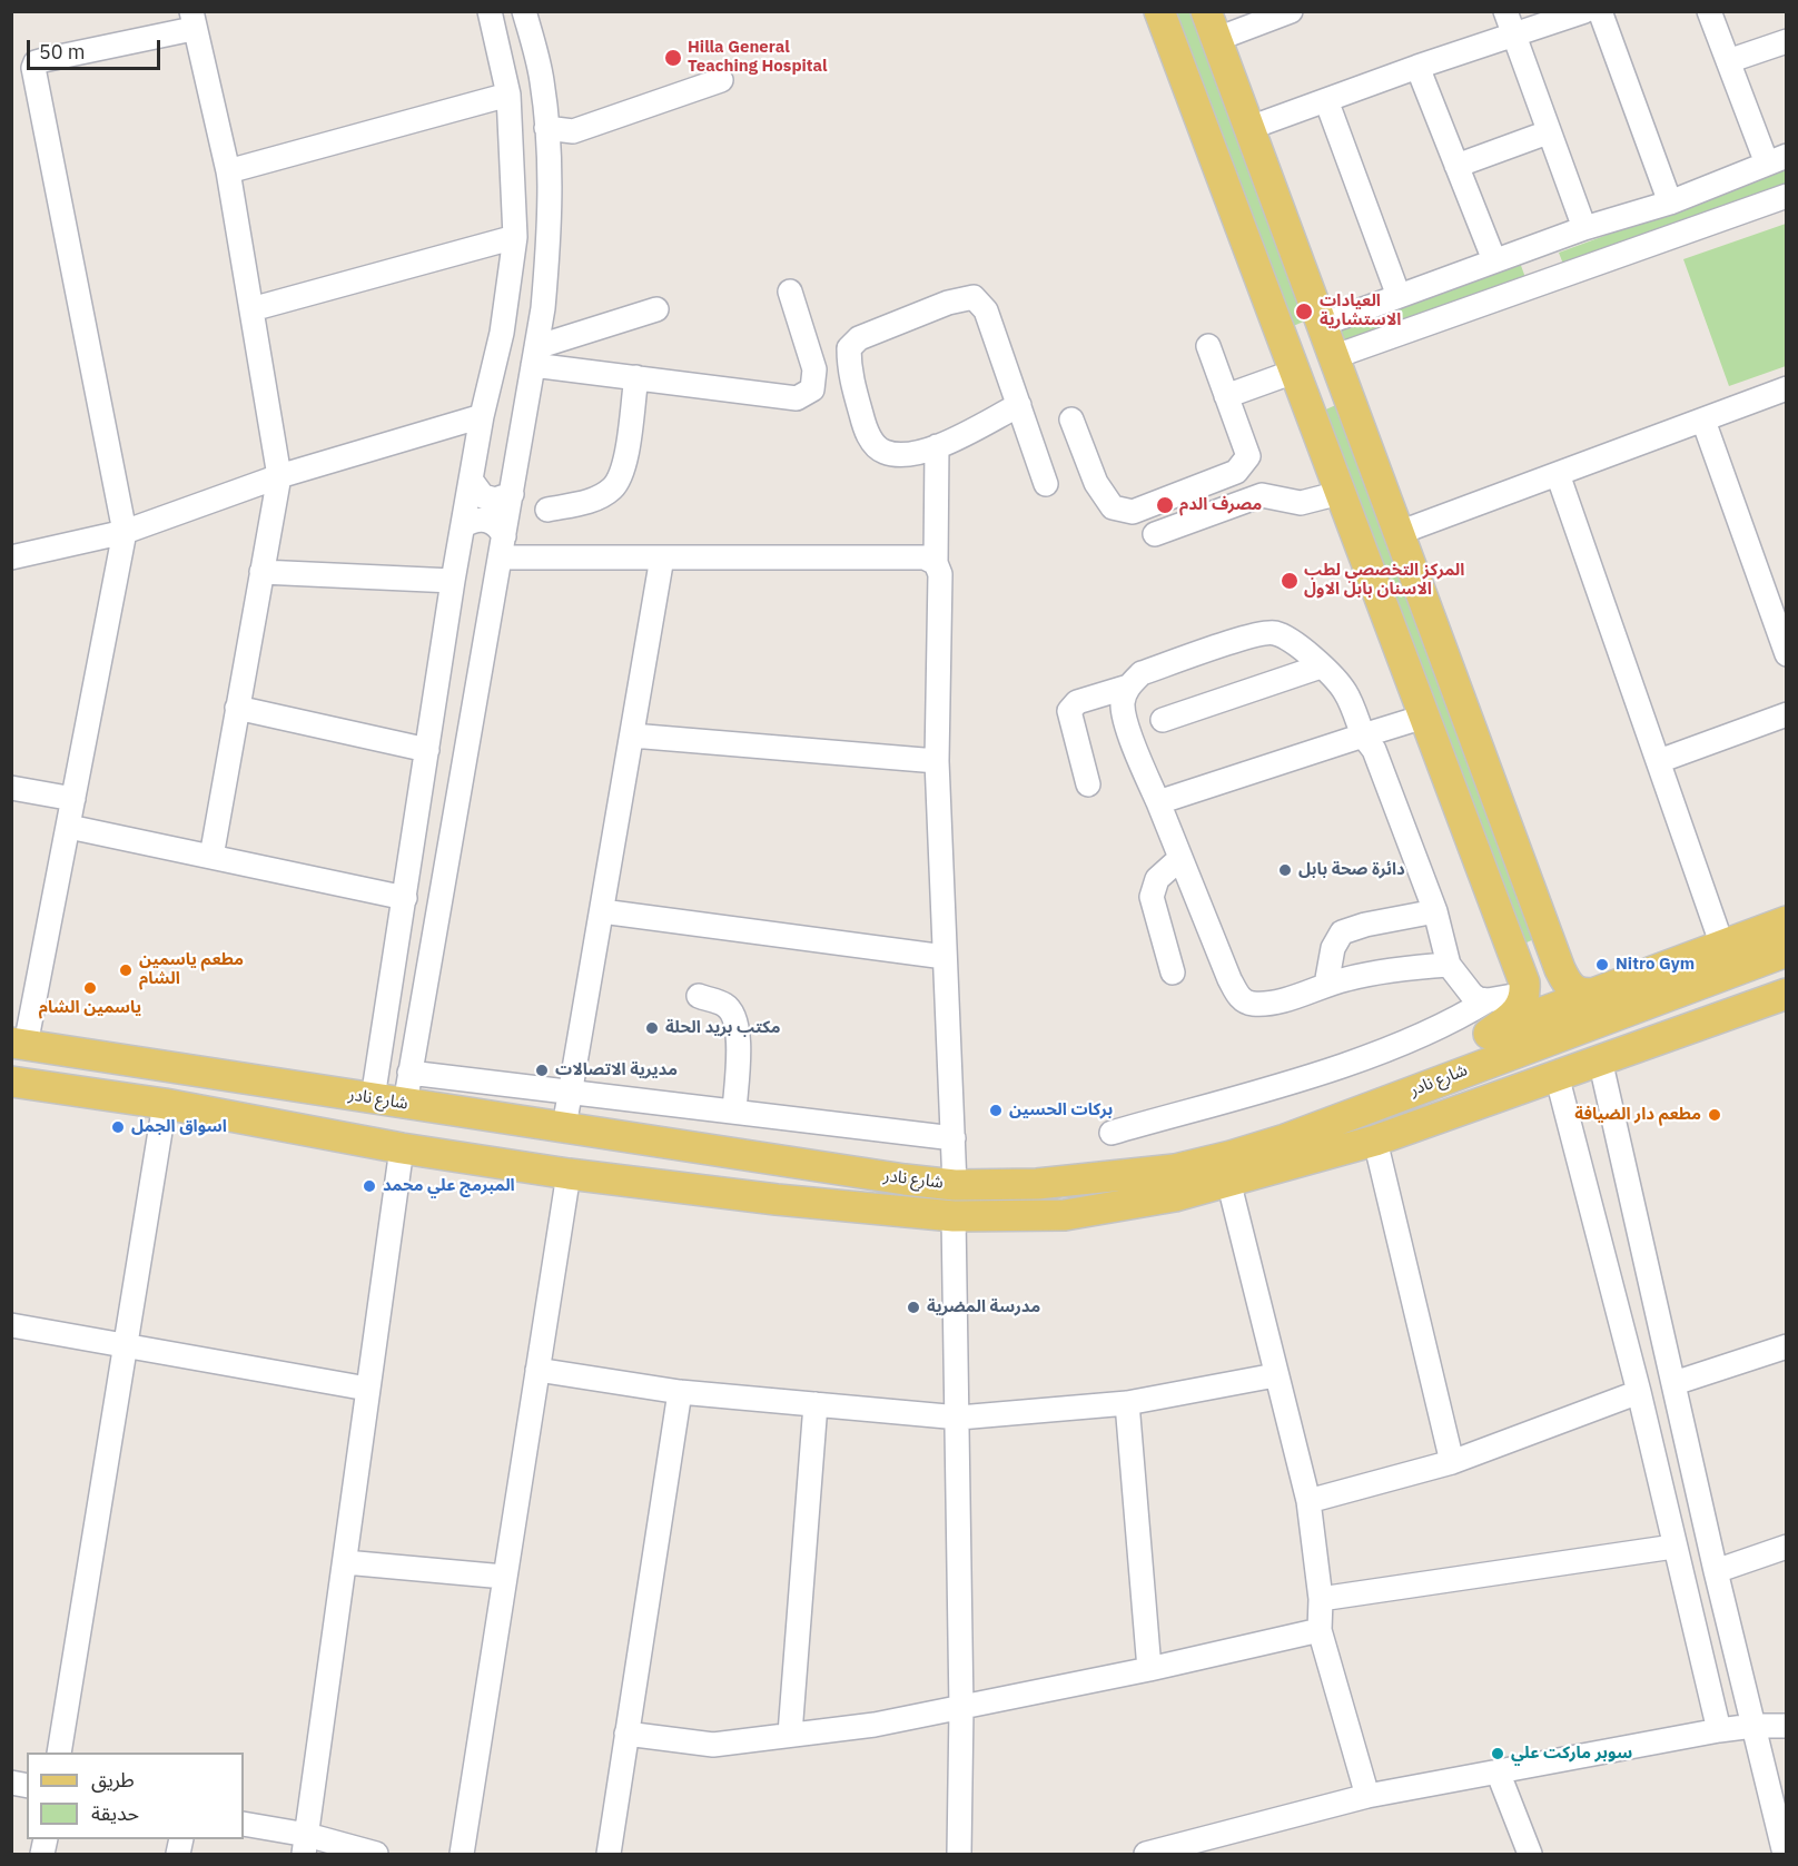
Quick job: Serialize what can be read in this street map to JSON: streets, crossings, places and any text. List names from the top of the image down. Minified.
{"streets":{"main road":["شارع نادر"]},"places":["Hilla General Teaching Hospital","العيادات الاستشارية","مصرف الدم","المركز التخصصي لطب الاسنان بابل الاول","دائرة صحة بابل","Nitro Gym","مطعم ياسمين الشام","ياسمين الشام","مكتب بريد الحلة","مديرية الاتصالات","بركات الحسين","مطعم دار الضيافة","اسواق الجمل","المبرمج علي محمد","مدرسة المضرية","سوبر ماركت علي"],"legend":["طريق","حديقة"],"scale_bar":"50 m"}
